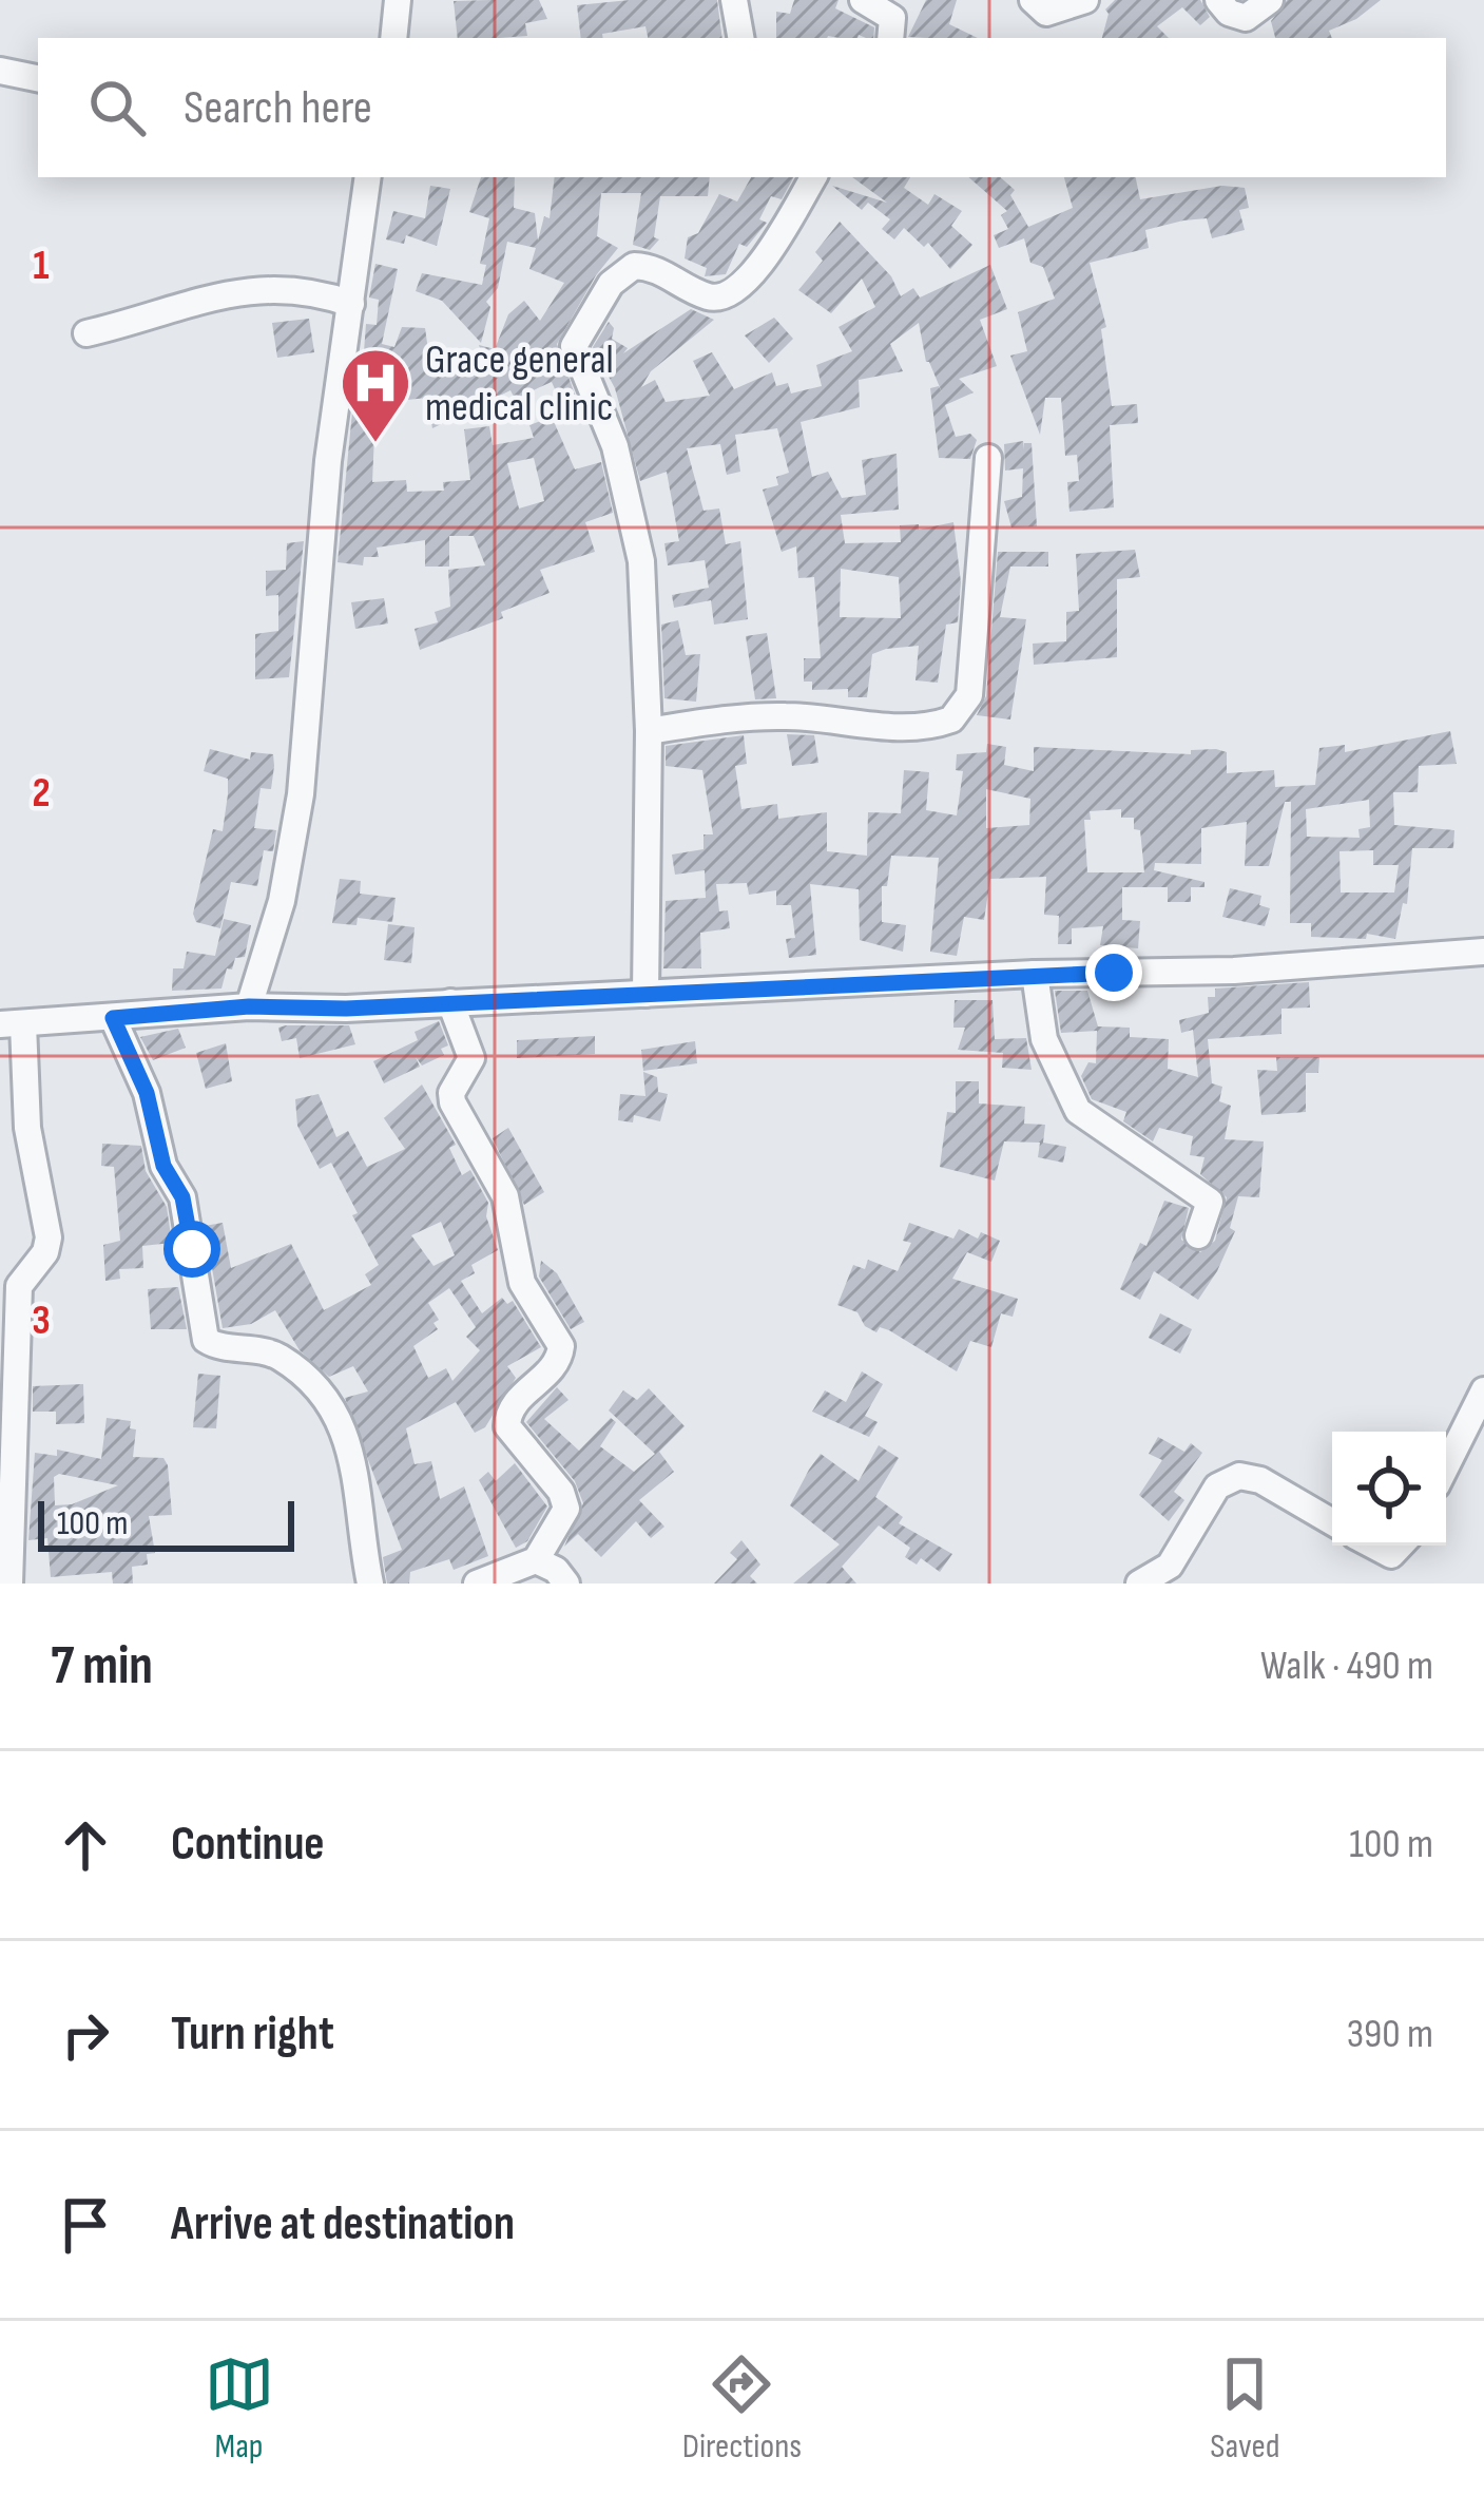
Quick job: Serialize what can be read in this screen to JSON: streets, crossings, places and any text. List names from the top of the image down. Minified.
{"places":{"hospital":["Grace general medical clinic"]},"scale_bar":"100 m","page":{"search":"Search here","scale":"100 m","heading":["7 min","Walk · 490 m"],"list":[["Continue","100 m"],["Turn right","390 m"],"Arrive at destination"],"nav":["Map","Directions","Saved"]},"grid":{"rows":["1","2","3"]}}
